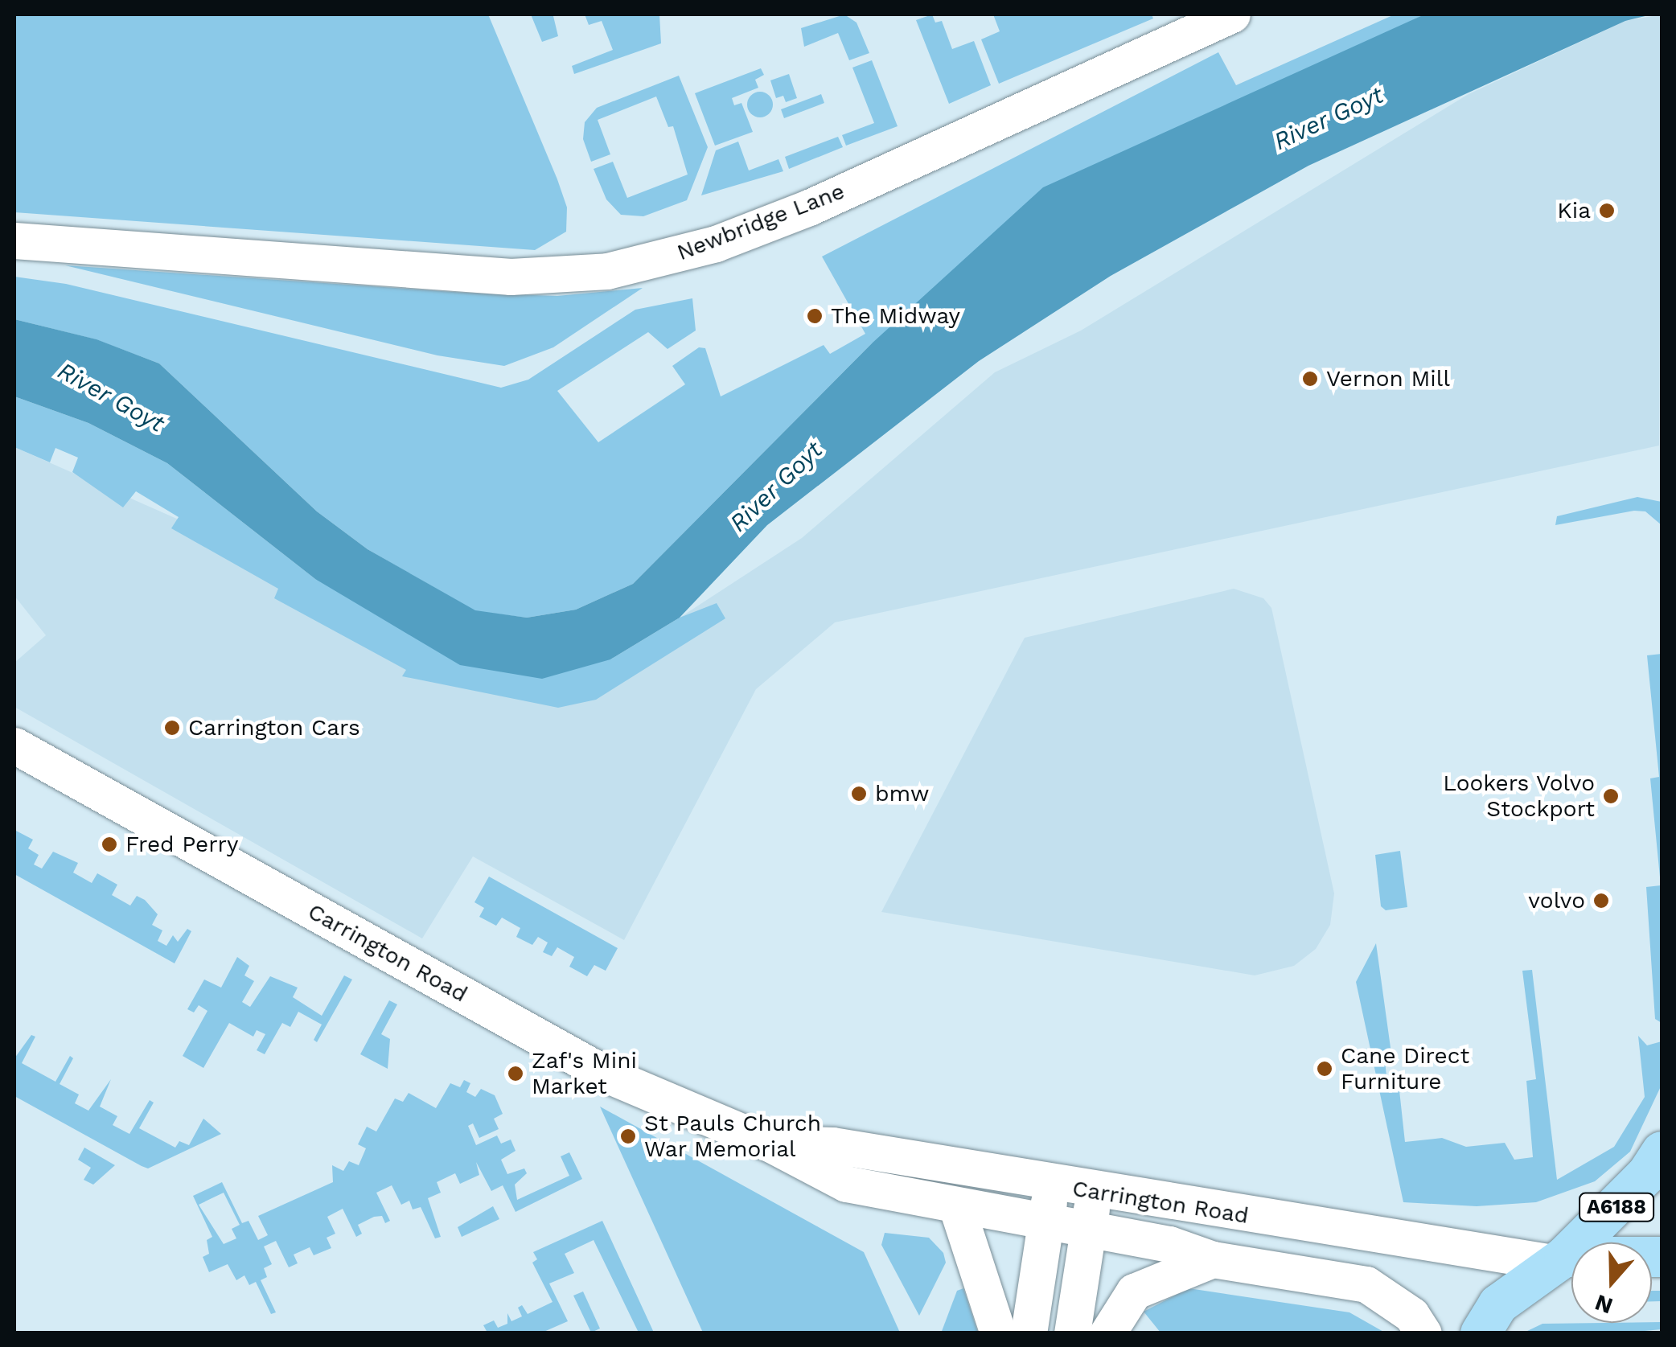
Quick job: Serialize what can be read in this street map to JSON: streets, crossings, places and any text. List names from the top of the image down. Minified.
{"streets":{"main road":["Newbridge Lane","Carrington Road","A6188"]},"crossings":[["Carrington Road","A6188"]],"water":["River Goyt"],"places":["Kia","The Midway","Vernon Mill","Carrington Cars","bmw","Lookers Volvo Stockport","Fred Perry","volvo","Cane Direct Furniture","Zaf's Mini Market","St Pauls Church War Memorial"],"north":"bottom"}
